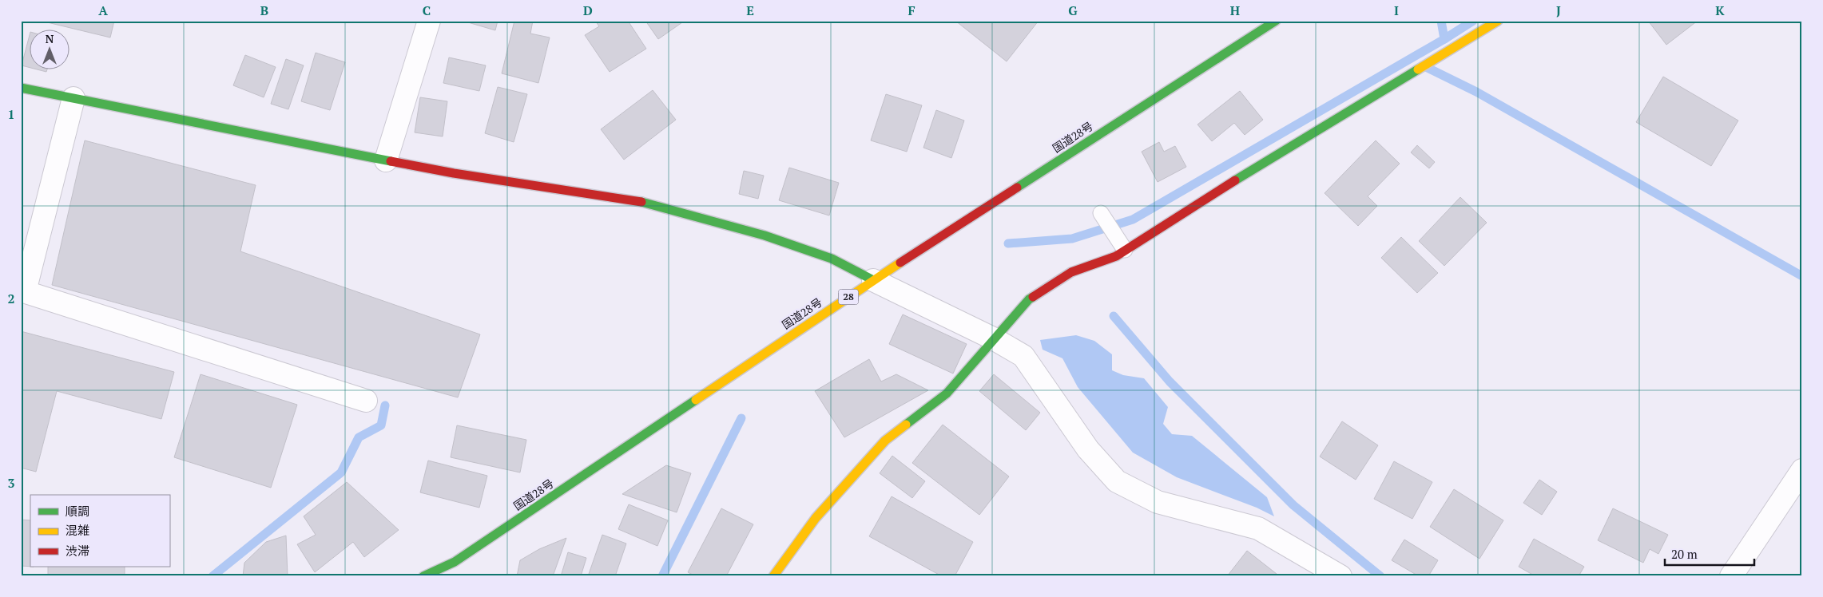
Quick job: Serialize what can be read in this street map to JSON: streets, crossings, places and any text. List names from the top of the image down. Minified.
{"streets":{"main road":["国道28号","28"]},"legend":["順調","混雑","渋滞"],"scale_bar":"20 m","north":"top","grid":{"columns":["A","B","C","D","E","F","G","H","I","J","K"],"rows":["1","2","3"]}}
